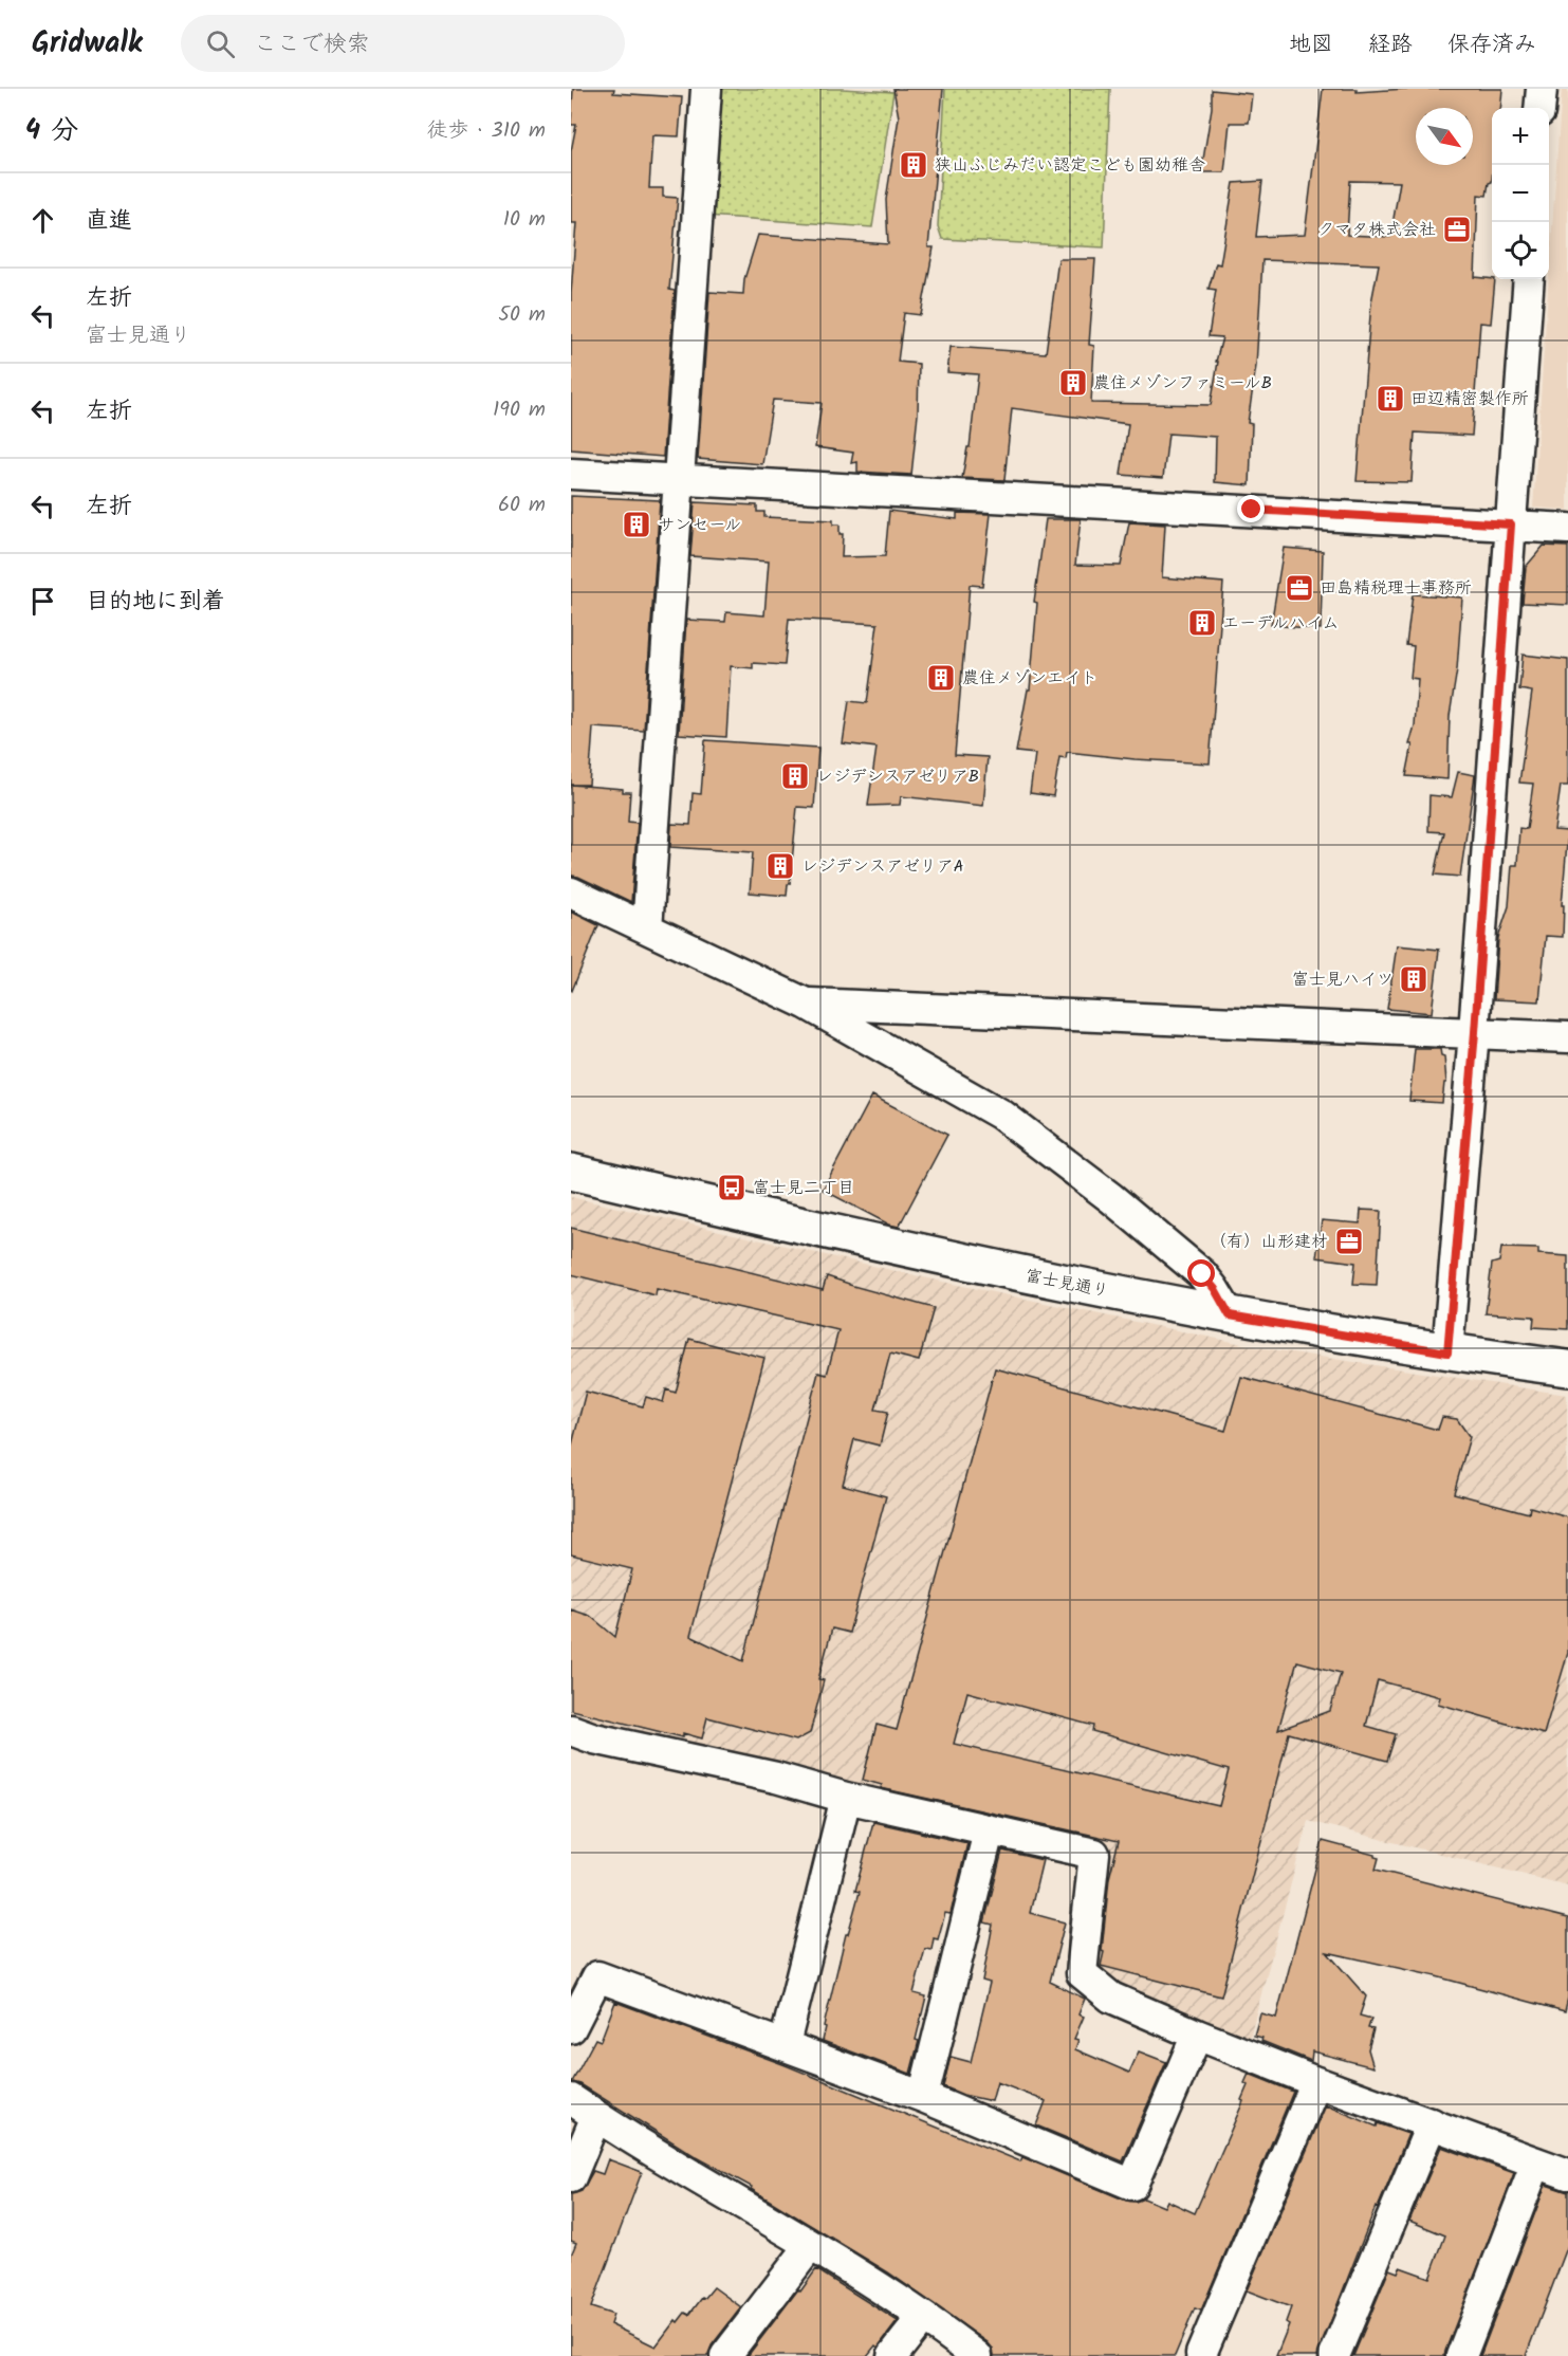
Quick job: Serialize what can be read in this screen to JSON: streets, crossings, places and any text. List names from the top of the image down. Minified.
{"streets":{"street":["富士見通り"]},"places":{"building":["狭山ふじみだい認定こども園幼稚舎","農住メゾンファミールB","田辺精密製作所","サンセール","エーデルハイム","農住メゾンエイト","レジデンスアゼリアB","レジデンスアゼリアA","富士見ハイツ"],"office":["クマタ株式会社","田島精税理士事務所","（有）山形建材"],"bus stop":["富士見二丁目"]},"north":"bottom right","page":{"header":"Gridwalk","search":"ここで検索","nav":["地図","経路","保存済み"],"heading":["4 分","徒歩 · 310 m"],"map_buttons":["+","−"],"list":[["直進","10 m"],["左折","富士見通り","50 m"],["左折","190 m"],["左折","60 m"],"目的地に到着"]}}
